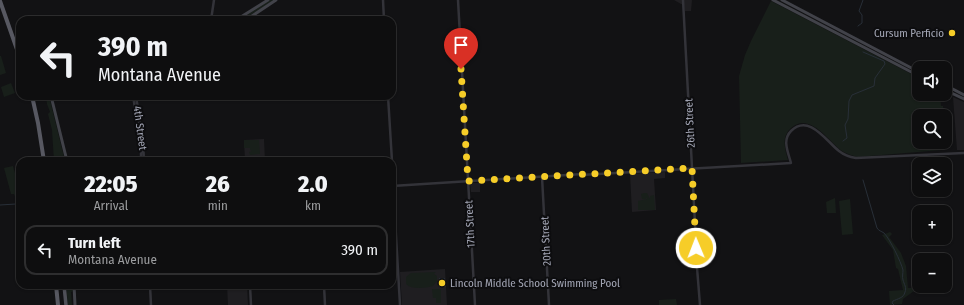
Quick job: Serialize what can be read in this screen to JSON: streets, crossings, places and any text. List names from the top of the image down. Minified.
{"streets":{"street":["26th Street","4th Street","17th Street","20th Street"]},"places":["Cursum Perficio","Lincoln Middle School Swimming Pool"],"page":{"turn":["390 m","Montana Avenue"],"map_buttons":["+","−"],"eta":["22:05","Arrival","26","min","2.0","km"],"list":[{"name":"Turn left","note":"Montana Avenue","value":"390 m"}]}}
